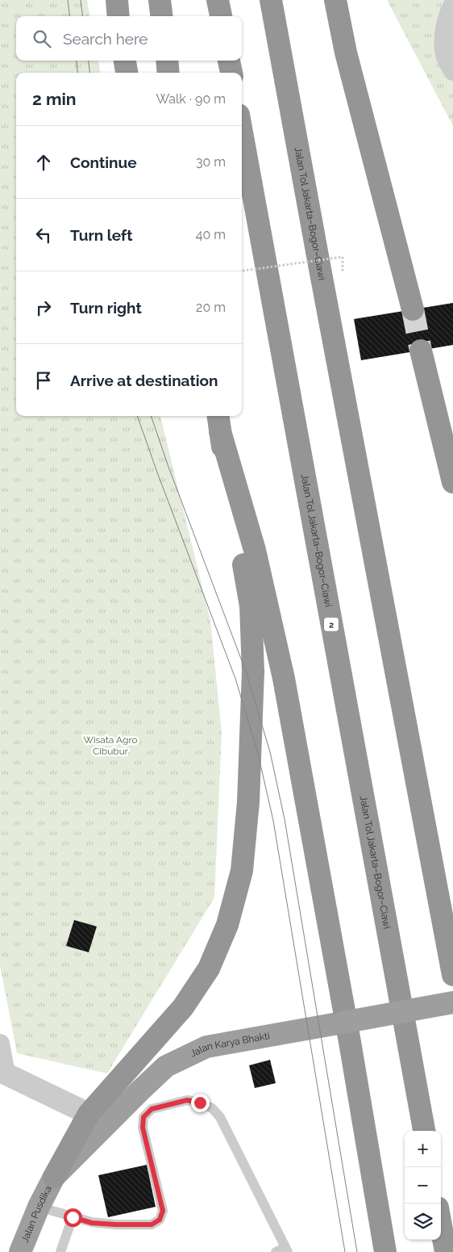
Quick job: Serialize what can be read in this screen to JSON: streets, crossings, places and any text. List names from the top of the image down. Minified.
{"streets":{"highway":["Jalan Tol Jakarta–Bogor–Ciawi","2","Jalan Karya Bhakti","Jalan Pusdika"]},"crossings":[["Jalan Karya Bhakti","Jalan Pusdika"]],"parks":["Wisata Agro Cibubur"],"page":{"search":"Search here","heading":["2 min","Walk · 90 m"],"list":[["Continue","30 m"],["Turn left","40 m"],["Turn right","20 m"],"Arrive at destination"],"map_buttons":["+","−"]}}
